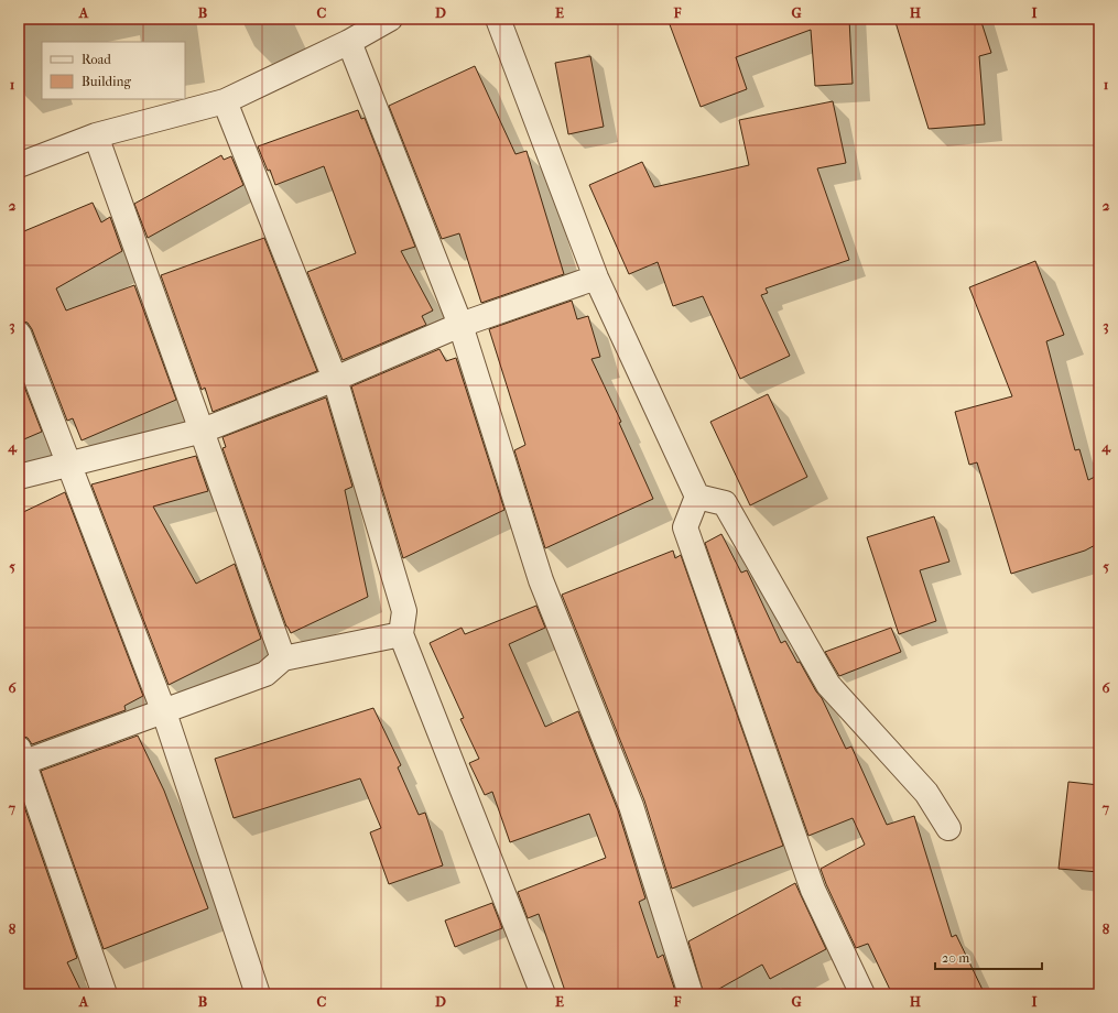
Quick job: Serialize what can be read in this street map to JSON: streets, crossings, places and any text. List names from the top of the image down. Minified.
{"legend":["Road","Building"],"scale_bar":"20 m","grid":{"columns":["A","B","C","D","E","F","G","H","I"],"rows":["1","2","3","4","5","6","7","8"]}}
